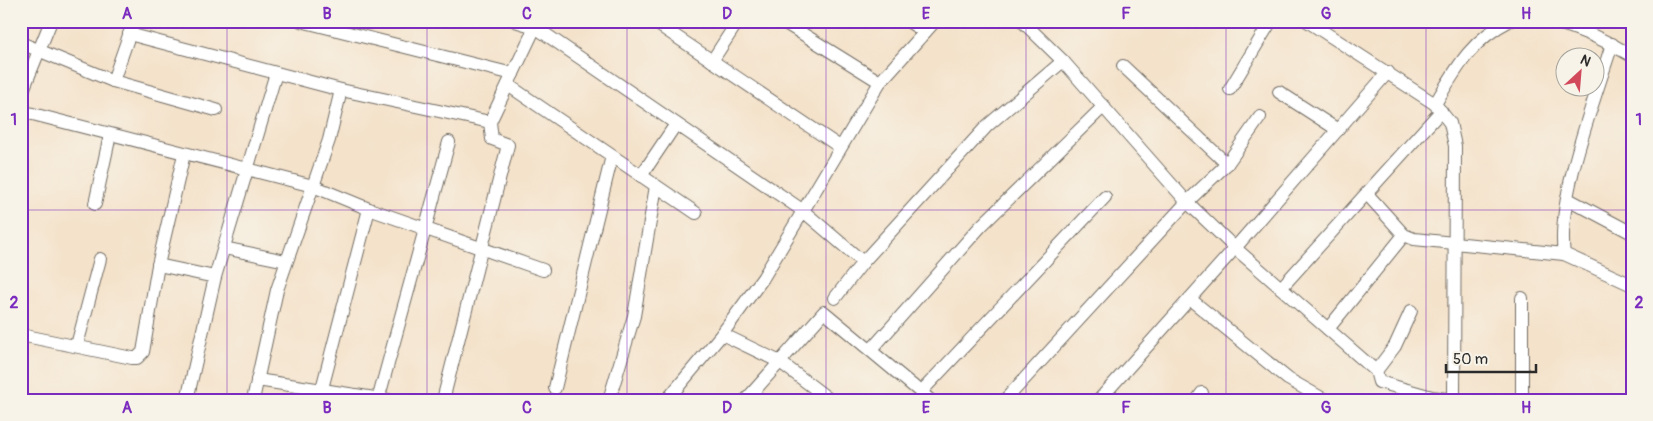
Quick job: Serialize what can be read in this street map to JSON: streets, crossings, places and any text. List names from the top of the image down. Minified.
{"scale_bar":"50 m","north":"top right","grid":{"columns":["A","B","C","D","E","F","G","H"],"rows":["1","2"]}}
